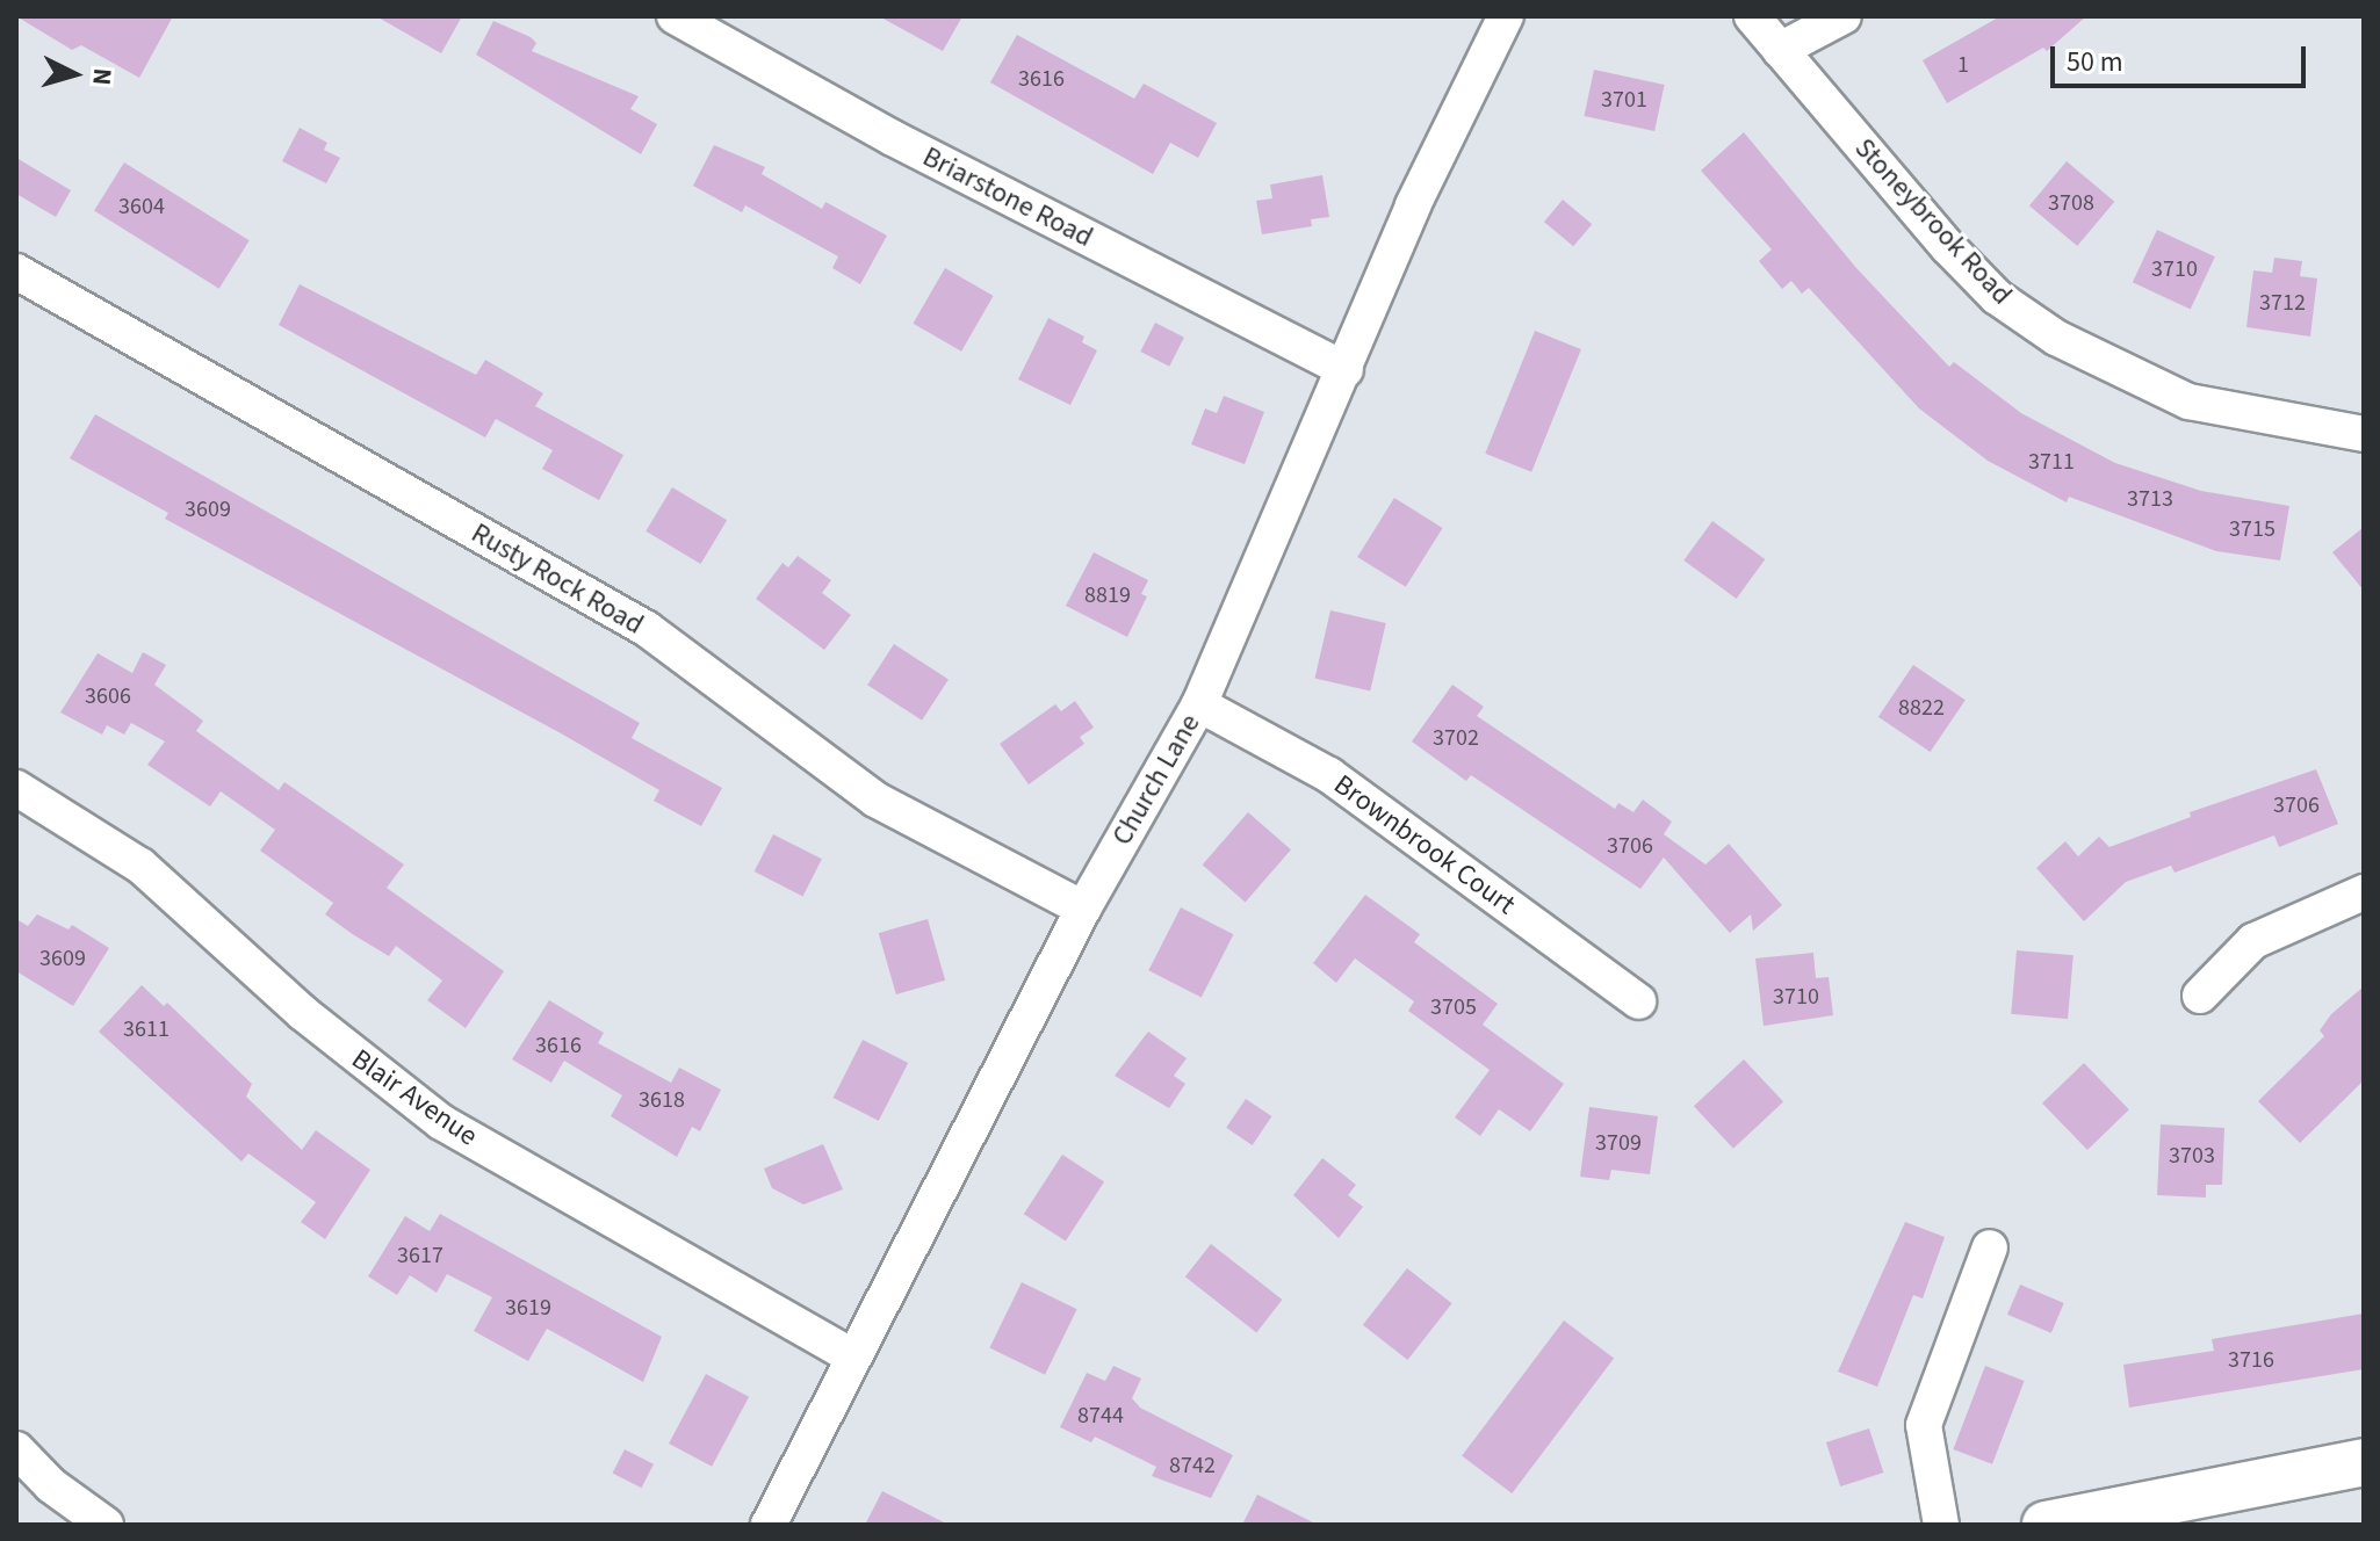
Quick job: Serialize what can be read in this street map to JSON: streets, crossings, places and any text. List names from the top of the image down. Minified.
{"streets":{"street":["Briarstone Road","Stoneybrook Road","Rusty Rock Road","Church Lane","Brownbrook Court","Blair Avenue"]},"crossings":[["Briarstone Road","Church Lane"],["Rusty Rock Road","Church Lane"],["Church Lane","Brownbrook Court"],["Church Lane","Blair Avenue"]],"house_numbers":["1","3616","3701","3708","3604","3710","3712","3711","3713","3609","3715","8819","3606","8822","3702","3706","3706","3609","3710","3705","3611","3616","3618","3709","3703","3617","3619","3716","8744","8742"],"scale_bar":"50 m","north":"right"}
